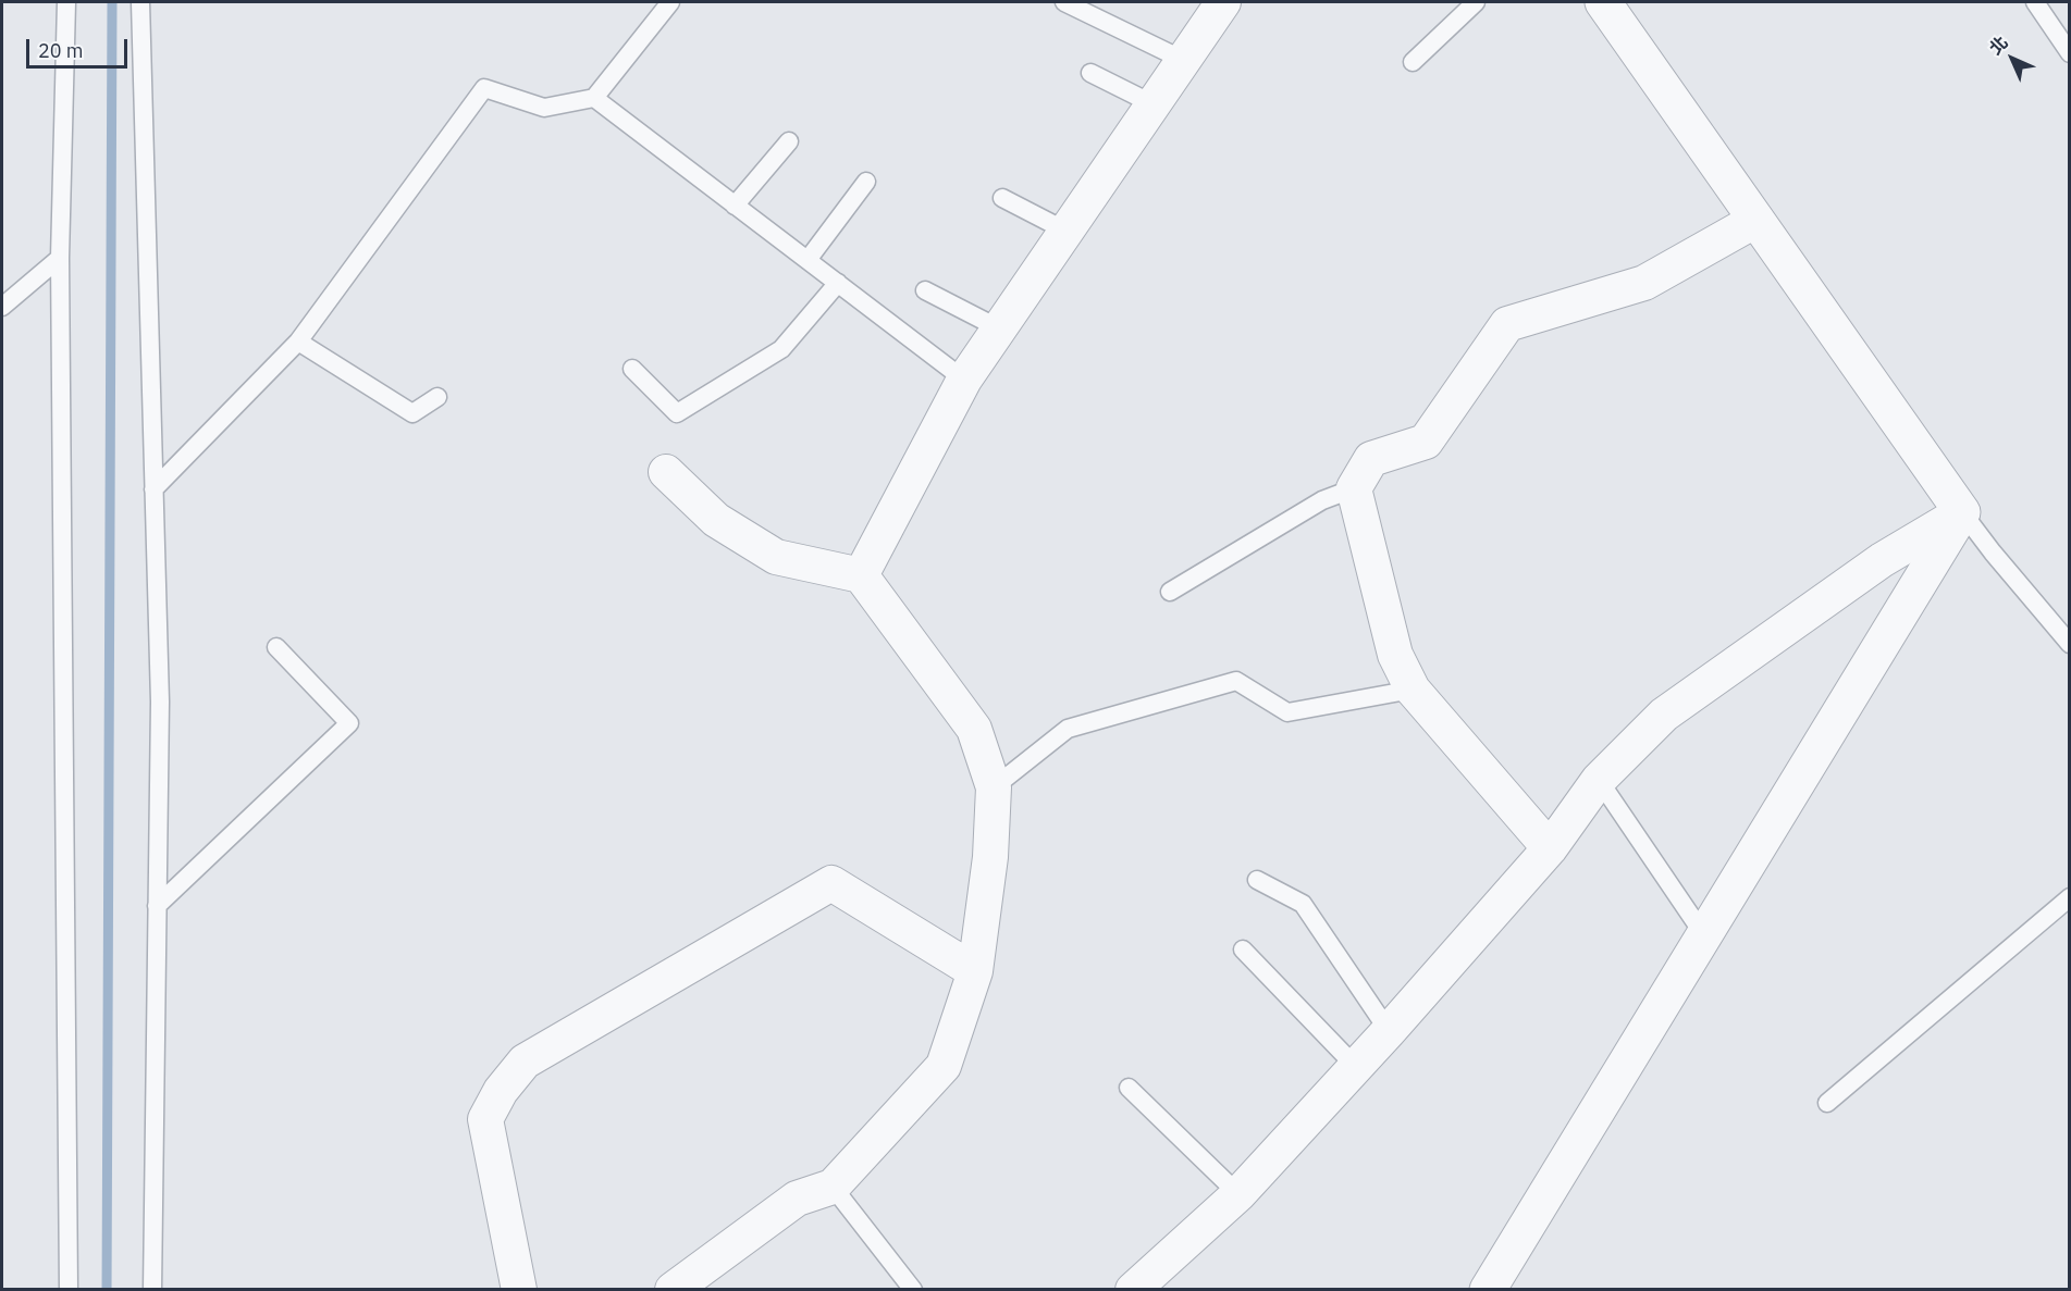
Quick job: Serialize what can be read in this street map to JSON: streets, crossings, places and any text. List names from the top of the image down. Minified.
{"scale_bar":"20 m","north":"top left"}
